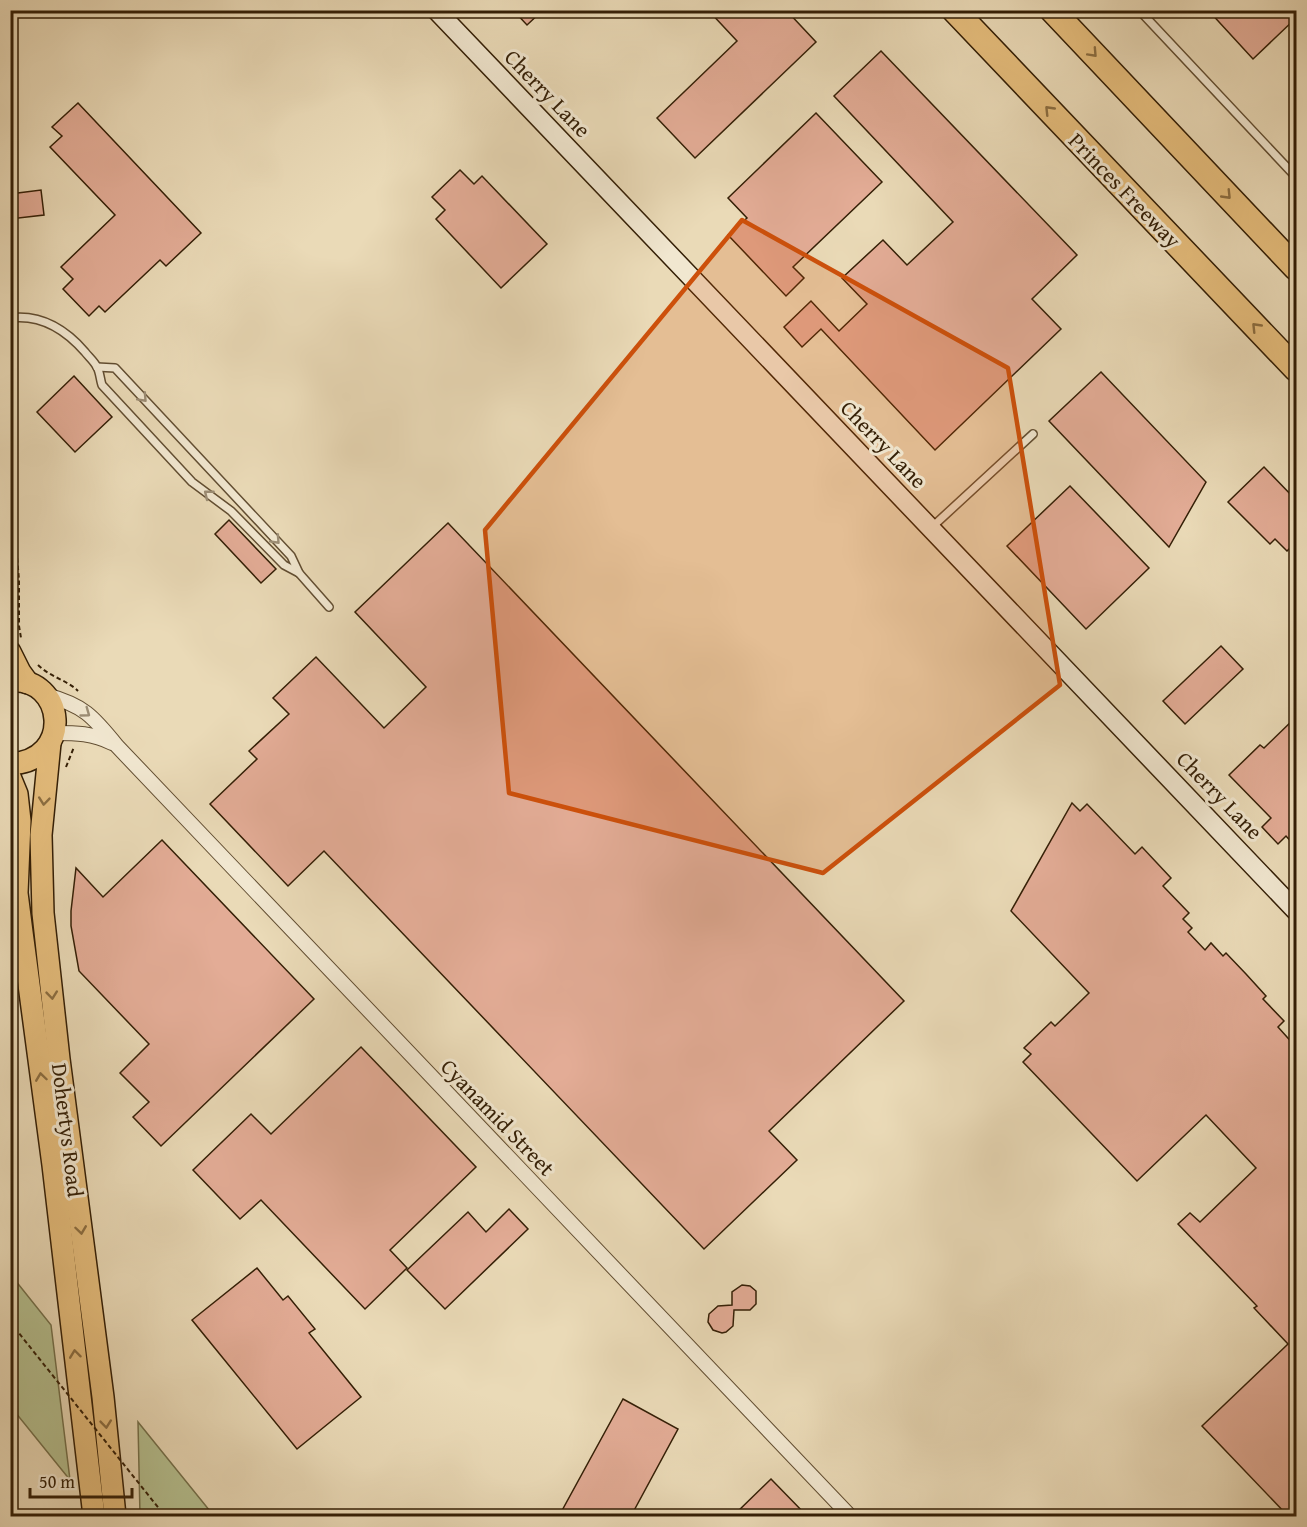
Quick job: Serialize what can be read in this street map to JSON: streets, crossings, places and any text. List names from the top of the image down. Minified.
{"streets":{"highway":["Princes Freeway"],"main road":["Dohertys Road"],"street":["Cherry Lane","Cyanamid Street"]},"crossings":[["Cyanamid Street","Dohertys Road"]],"scale_bar":"50 m"}
